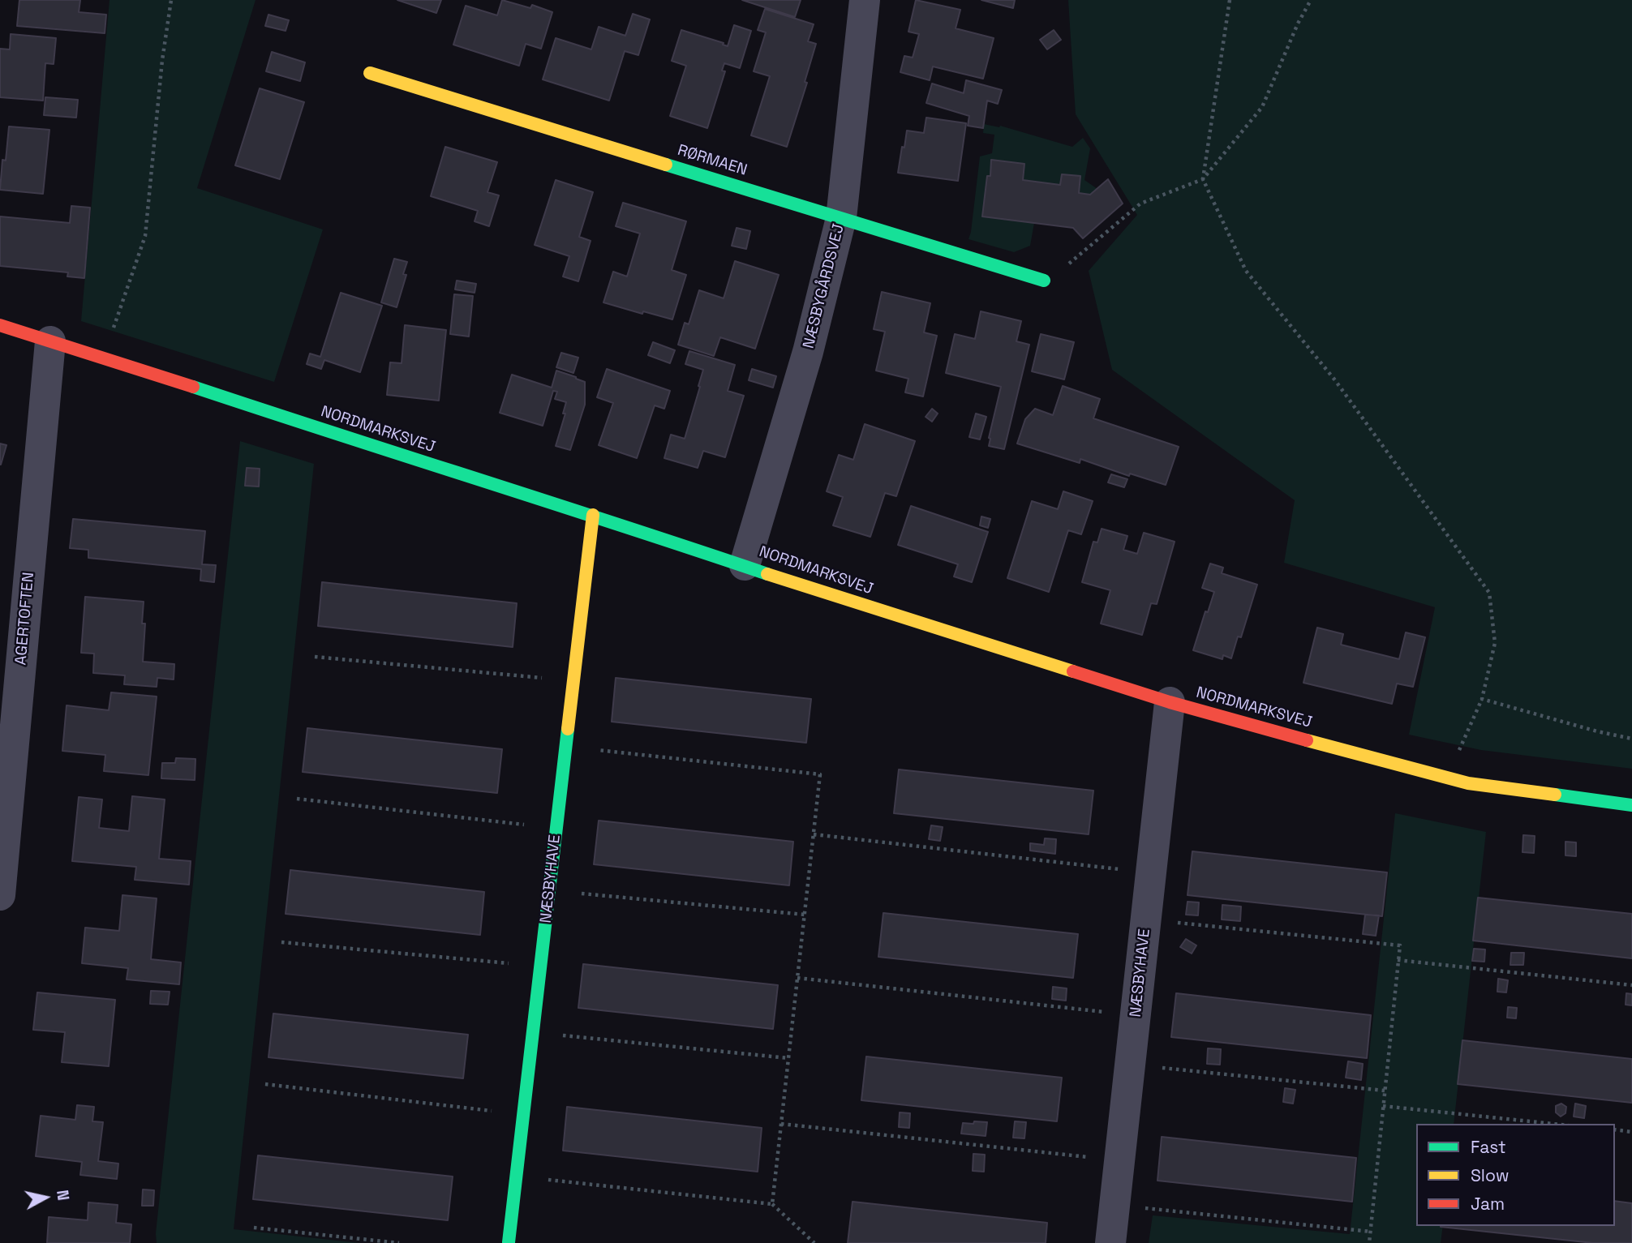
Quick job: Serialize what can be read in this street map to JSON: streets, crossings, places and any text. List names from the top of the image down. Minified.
{"streets":{"street":["RØRMAEN","NÆSBYGÅRDSVEJ","NORDMARKSVEJ","AGERTOFTEN","NÆSBYHAVE"]},"crossings":[["RØRMAEN","NÆSBYGÅRDSVEJ"],["NÆSBYGÅRDSVEJ","NORDMARKSVEJ"],["NORDMARKSVEJ","AGERTOFTEN"],["NORDMARKSVEJ","NÆSBYHAVE"]],"legend":["Fast","Slow","Jam"],"north":"right"}
